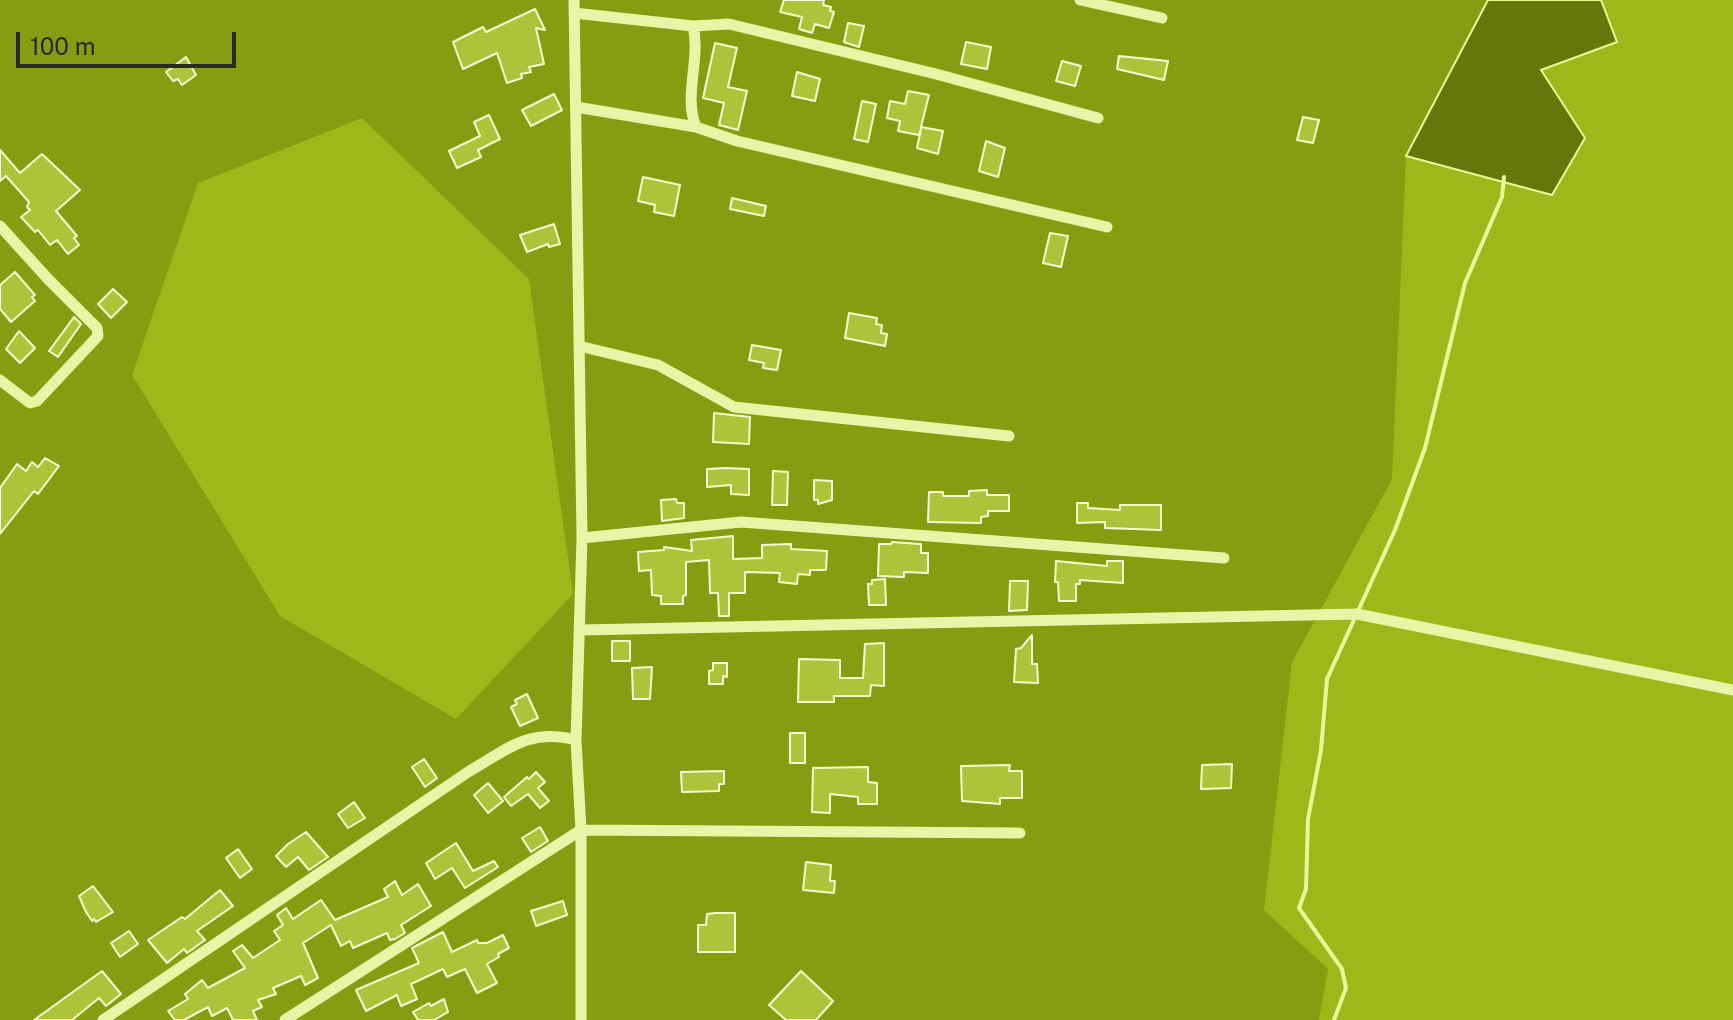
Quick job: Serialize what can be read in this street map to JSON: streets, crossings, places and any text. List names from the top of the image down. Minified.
{"scale_bar":"100 m"}
